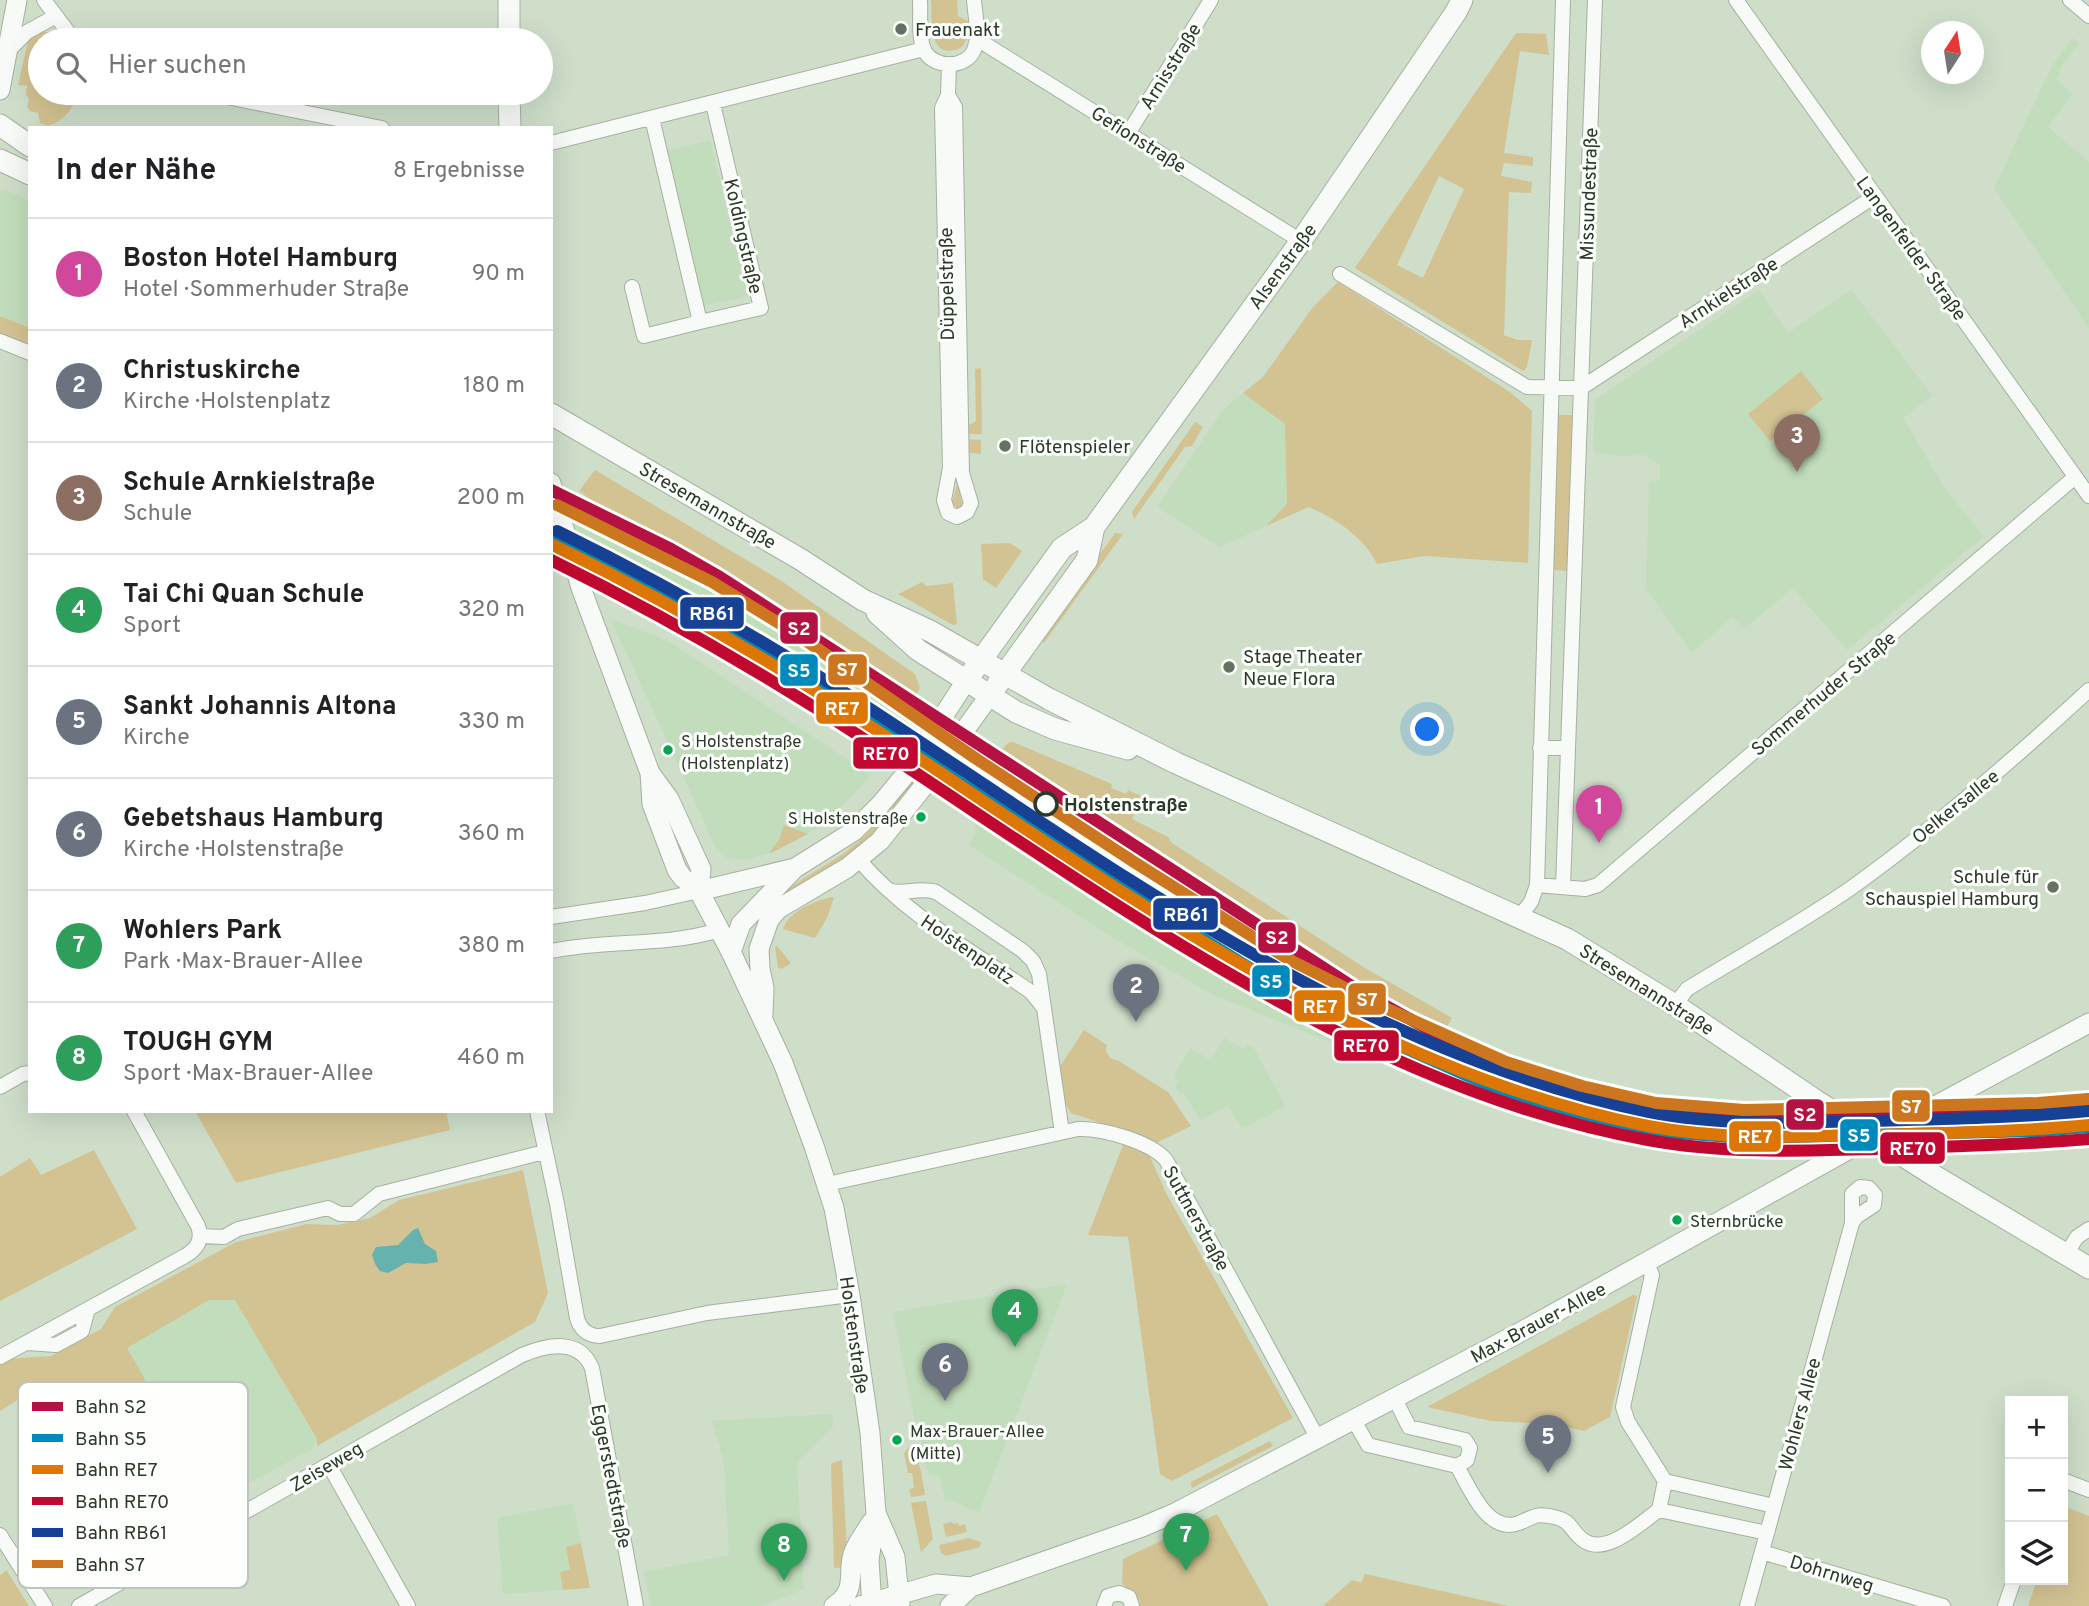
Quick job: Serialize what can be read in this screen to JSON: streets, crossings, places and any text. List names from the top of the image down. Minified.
{"streets":{"main road":["Alsenstraße","Stresemannstraße","Max-Brauer-Allee","Holstenstraße"],"street":["Arnisstraße","Gefionstraße","Missundestraße","Koldingstraße","Langenfelder Straße","Düppelstraße","Arnkielstraße","Sommerhuder Straße","Oelkersallee","Holstenplatz","Suttnerstraße","Wohlers Allee","Zeiseweg","Eggerstedtstraße","Dohrnweg"]},"crossings":[["Arnisstraße","Gefionstraße"],["Gefionstraße","Alsenstraße"],["Missundestraße","Arnkielstraße"],["Missundestraße","Stresemannstraße"],["Missundestraße","Sommerhuder Straße"],["Langenfelder Straße","Arnkielstraße"],["Langenfelder Straße","Sommerhuder Straße"],["Alsenstraße","Stresemannstraße"],["Stresemannstraße","Oelkersallee"],["Stresemannstraße","Max-Brauer-Allee"],["Holstenplatz","Suttnerstraße"],["Suttnerstraße","Max-Brauer-Allee"],["Suttnerstraße","Holstenstraße"],["Max-Brauer-Allee","Holstenstraße"],["Wohlers Allee","Dohrnweg"],["Zeiseweg","Eggerstedtstraße"]],"places":["Frauenakt","Flötenspieler","Stage Theater Neue Flora","S Holstenstraße (Holstenplatz)","Holstenstraße","S Holstenstraße","Schule für Schauspiel Hamburg","Sternbrücke","Max-Brauer-Allee (Mitte)"],"lines":["rail line S2","rail line S7","rail line RB61","rail line S5","rail line RE7","rail line RE70"],"legend":["Bahn S2","Bahn S5","Bahn RE7","Bahn RE70","Bahn RB61","Bahn S7"],"north":"top","page":{"search":"Hier suchen","heading":["In der Nähe","8 Ergebnisse"],"list":[{"mark":"1","name":"Boston Hotel Hamburg","note":"Hotel · Sommerhuder Straße","value":"90 m"},{"mark":"2","name":"Christuskirche","note":"Kirche · Holstenplatz","value":"180 m"},{"mark":"3","name":"Schule Arnkielstraße","note":"Schule","value":"200 m"},{"mark":"4","name":"Tai Chi Quan Schule","note":"Sport","value":"320 m"},{"mark":"5","name":"Sankt Johannis Altona","note":"Kirche","value":"330 m"},{"mark":"6","name":"Gebetshaus Hamburg","note":"Kirche · Holstenstraße","value":"360 m"},{"mark":"7","name":"Wohlers Park","note":"Park · Max-Brauer-Allee","value":"380 m"},{"mark":"8","name":"TOUGH GYM","note":"Sport · Max-Brauer-Allee","value":"460 m"}],"pins":["3","1","2","4","6","5","7","8"],"map_buttons":["+","−"]}}
